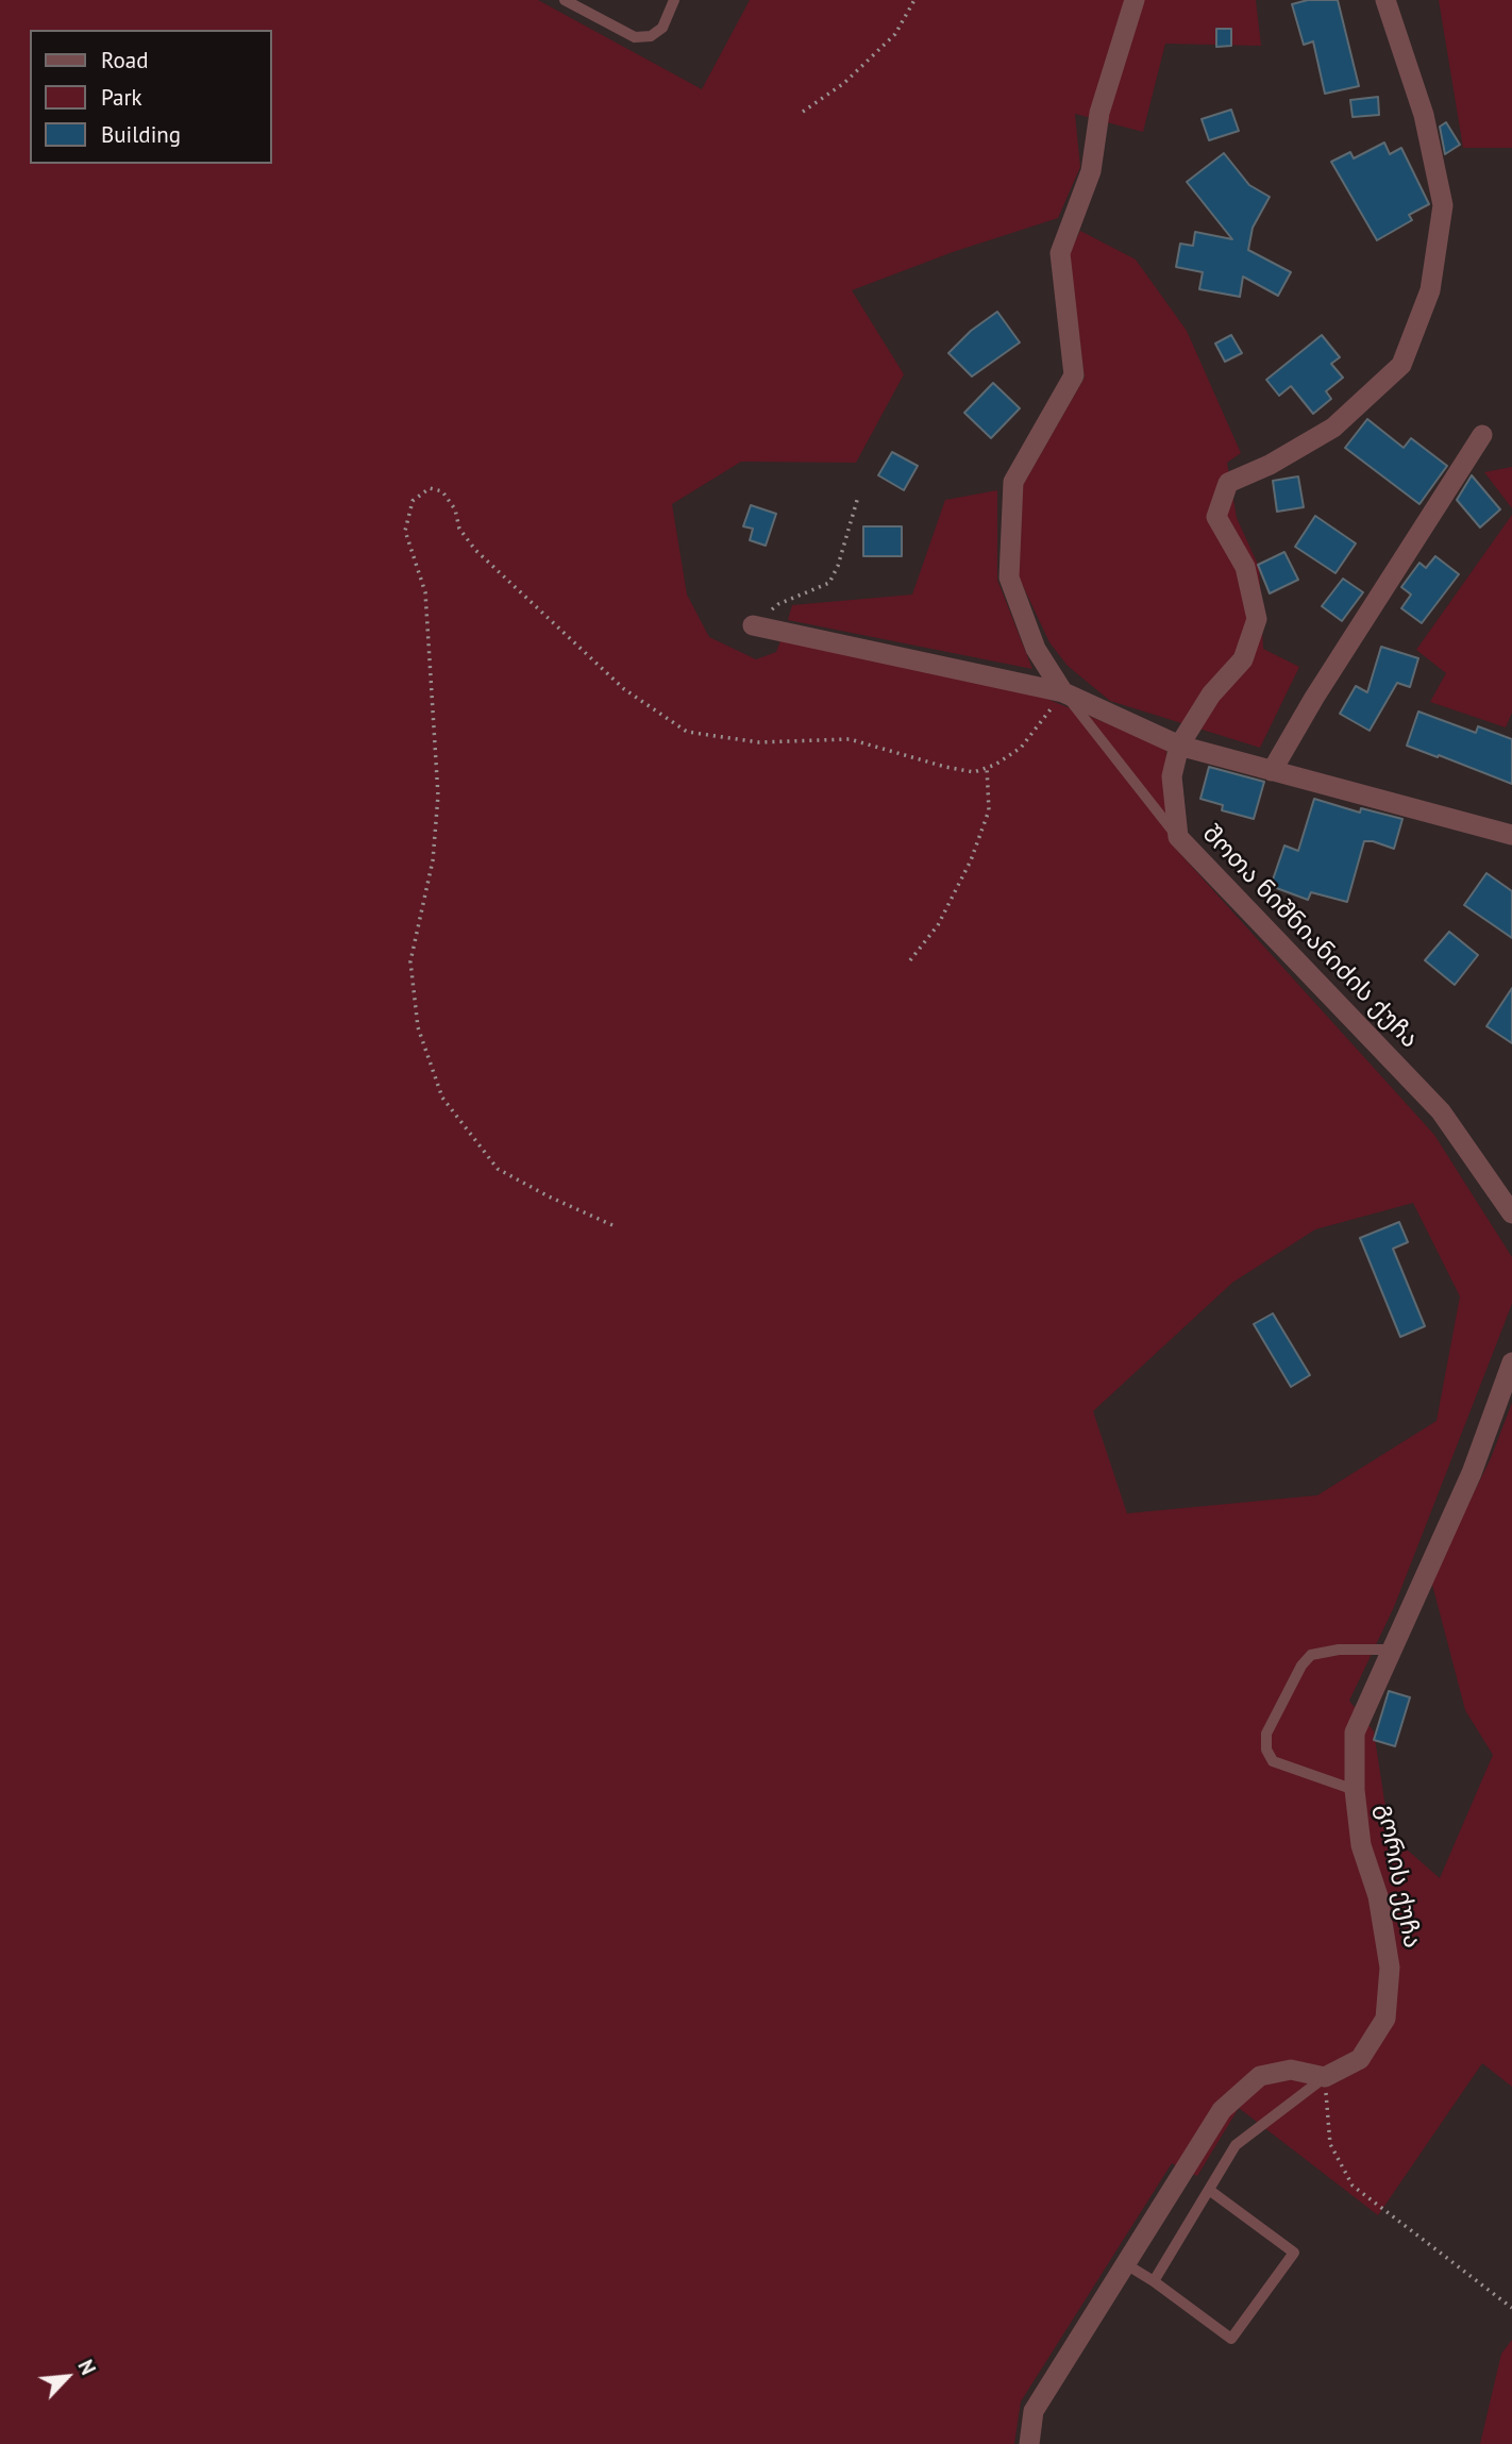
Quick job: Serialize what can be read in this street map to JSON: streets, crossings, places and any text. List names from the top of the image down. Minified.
{"streets":{"street":["შოთა ნიშნიანიძის ქუჩა","გორის ქუჩა"]},"legend":["Road","Park","Building"],"north":"top right"}
